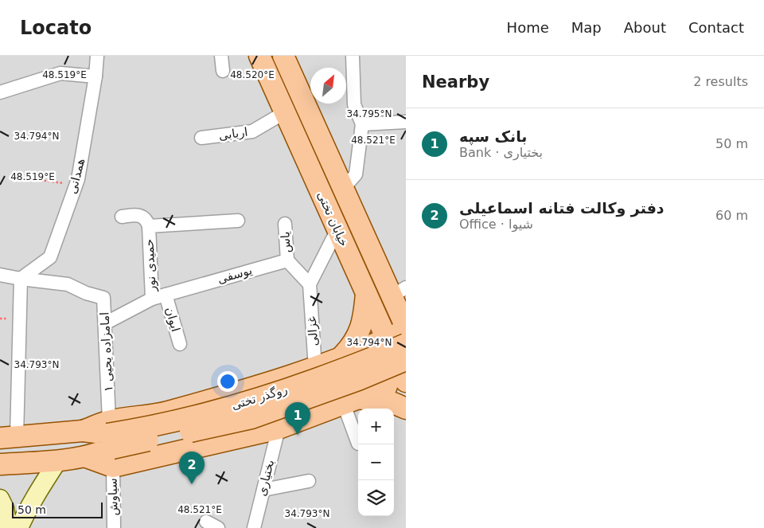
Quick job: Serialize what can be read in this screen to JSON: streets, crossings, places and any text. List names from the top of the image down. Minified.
{"streets":{"main road":["خیابان تختی","روگذر تختی"],"street":["اربابی","همدانی","یاس","حمیدی نور","یوسفی","ایوان","غزالی","امامزاده یحیی ۱","بختیاری","سیاوش"]},"crossings":[["اربابی","خیابان تختی"],["همدانی","امامزاده یحیی ۱"],["خیابان تختی","غزالی"],["خیابان تختی","روگذر تختی"],["یاس","یوسفی"],["حمیدی نور","یوسفی"],["یوسفی","ایوان"],["یوسفی","امامزاده یحیی ۱"],["امامزاده یحیی ۱","روگذر تختی"],["امامزاده یحیی ۱","سیاوش"],["روگذر تختی","سیاوش"]],"scale_bar":"50 m","north":"top right","page":{"header":"Locato","nav":["Home","Map","About","Contact"],"heading":["Nearby","2 results"],"list":[{"mark":"1","name":"بانک سپه","note":"Bank · بختیاری","value":"50 m"},{"mark":"2","name":"دفتر وکالت فتانه اسماعیلی","note":"Office · شیوا","value":"60 m"}],"pins":["1","2"],"map_buttons":["+","−"],"scale":"50 m"},"coordinates":["48.519°E","48.520°E","34.795°N","34.794°N","48.521°E","34.793°N"]}
